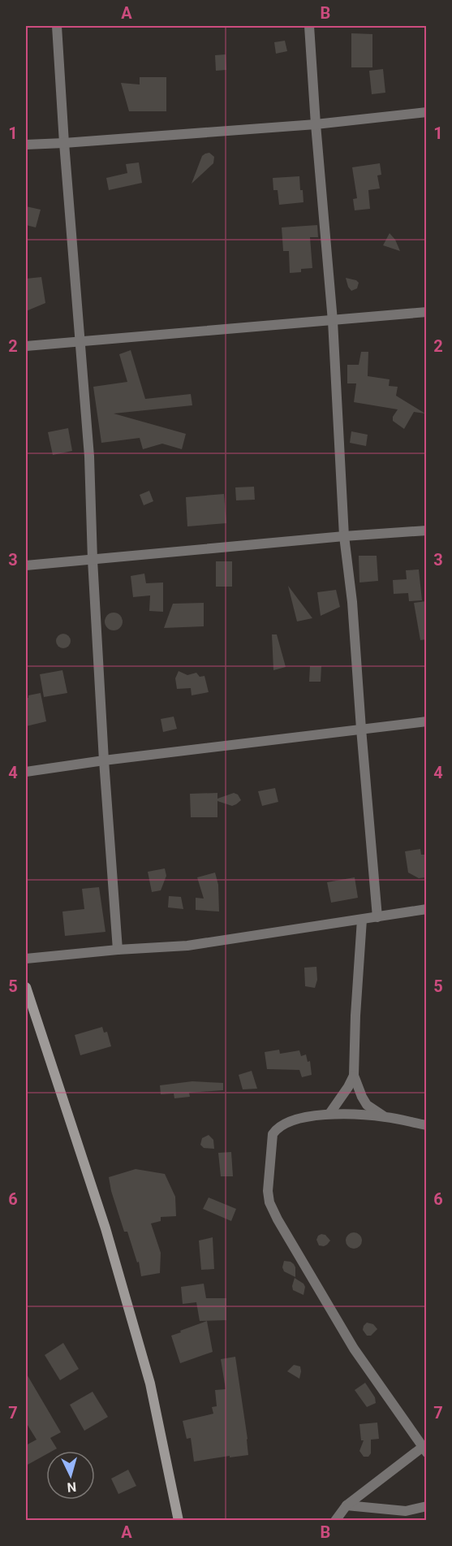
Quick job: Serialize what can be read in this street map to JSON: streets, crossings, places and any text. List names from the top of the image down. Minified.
{"north":"bottom","grid":{"columns":["A","B"],"rows":["1","2","3","4","5","6","7"]}}
